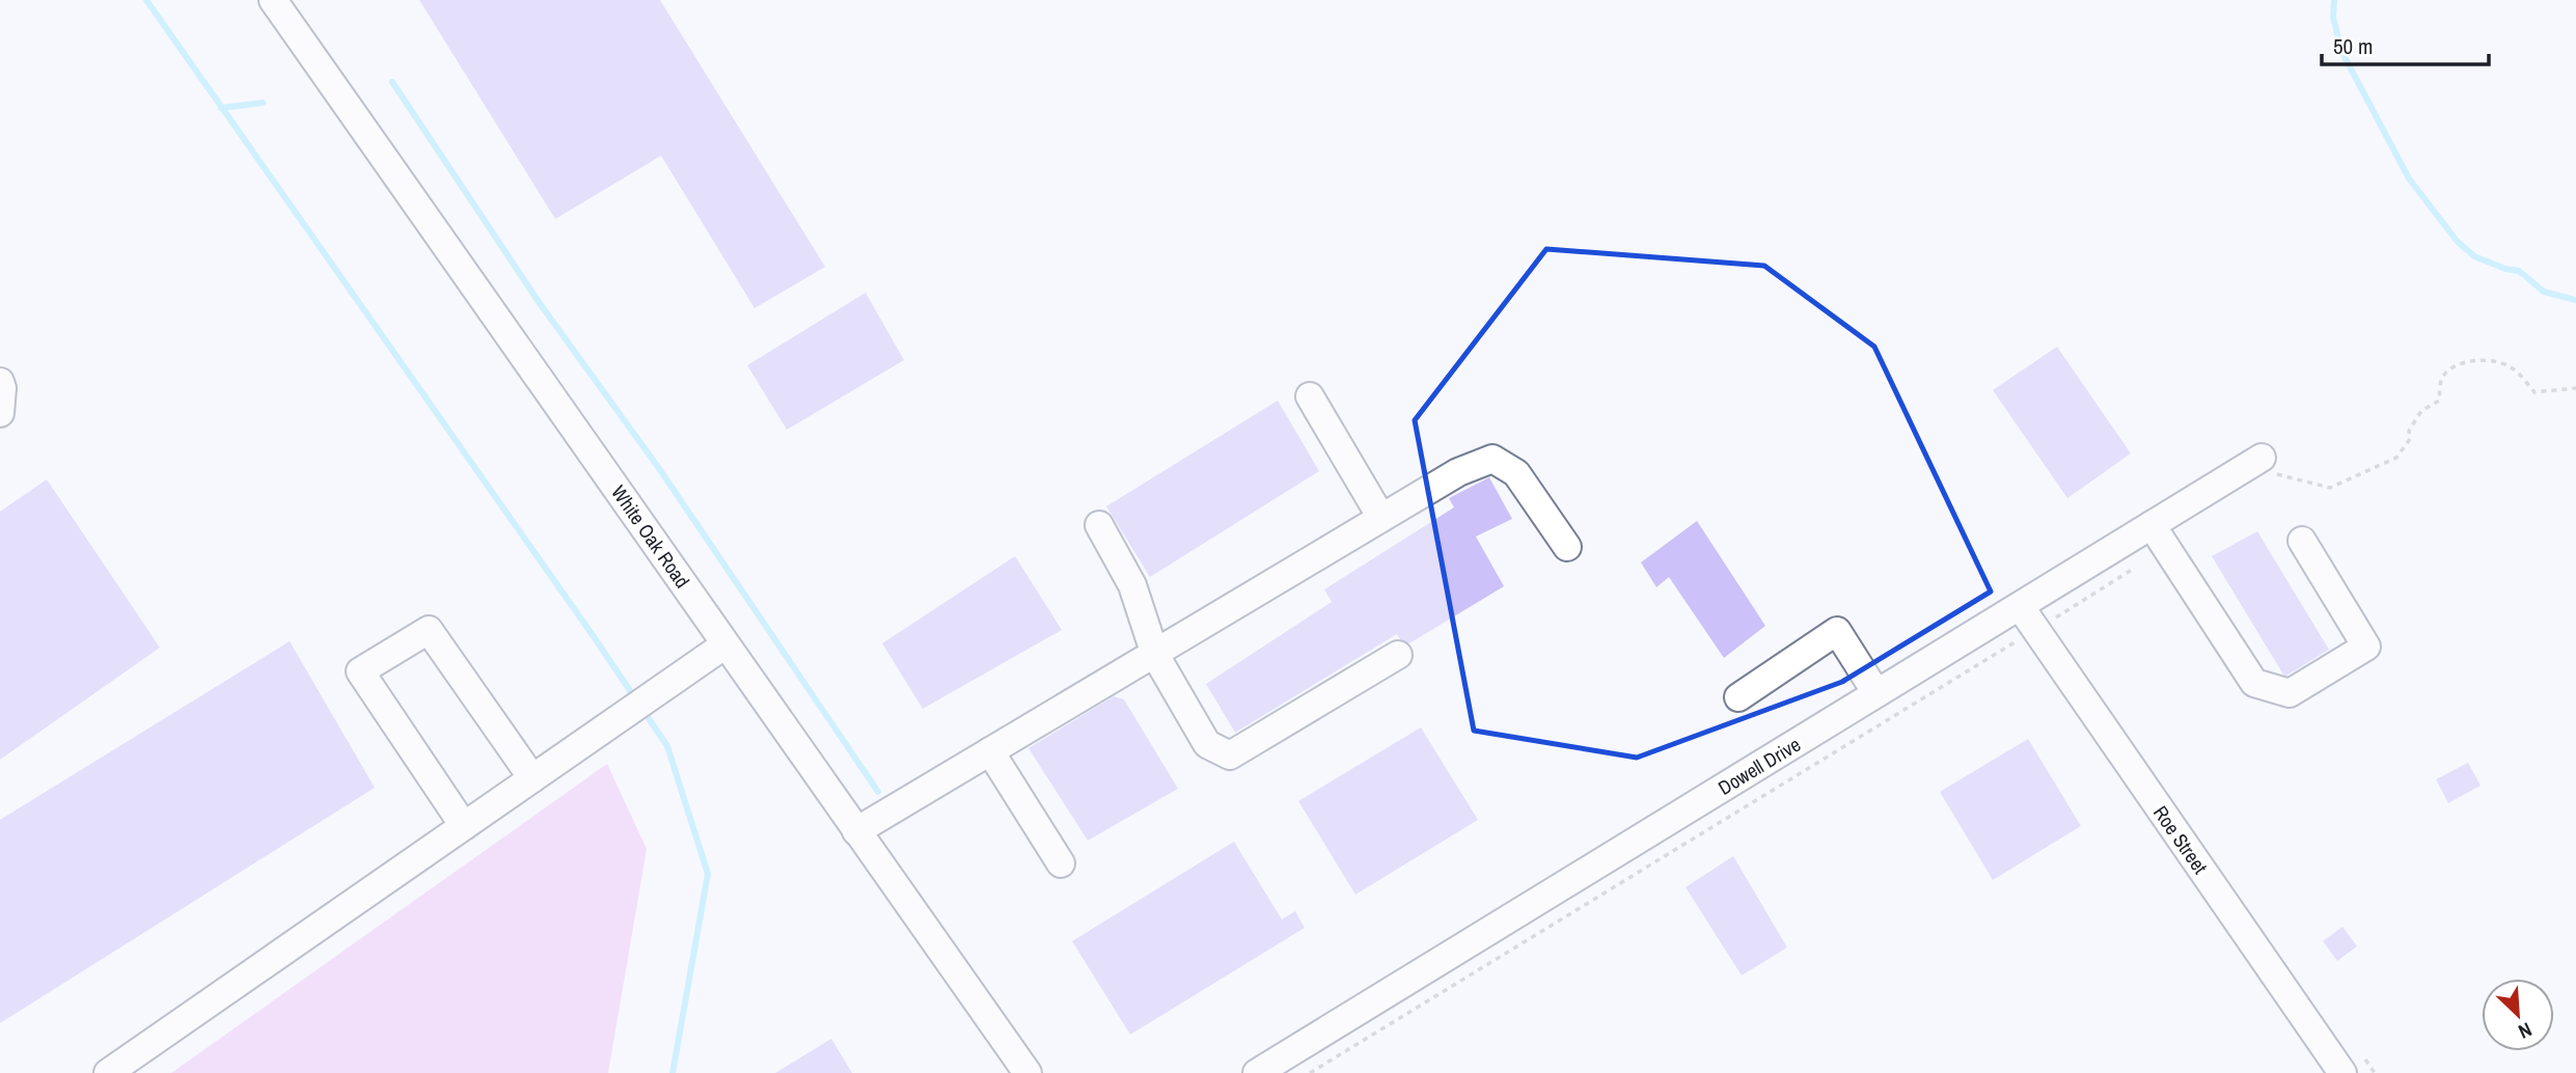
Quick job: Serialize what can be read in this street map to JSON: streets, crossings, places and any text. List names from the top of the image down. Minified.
{"streets":{"street":["White Oak Road","Dowell Drive","Roe Street"]},"crossings":[["Dowell Drive","Roe Street"]],"scale_bar":"50 m","north":"bottom right"}
